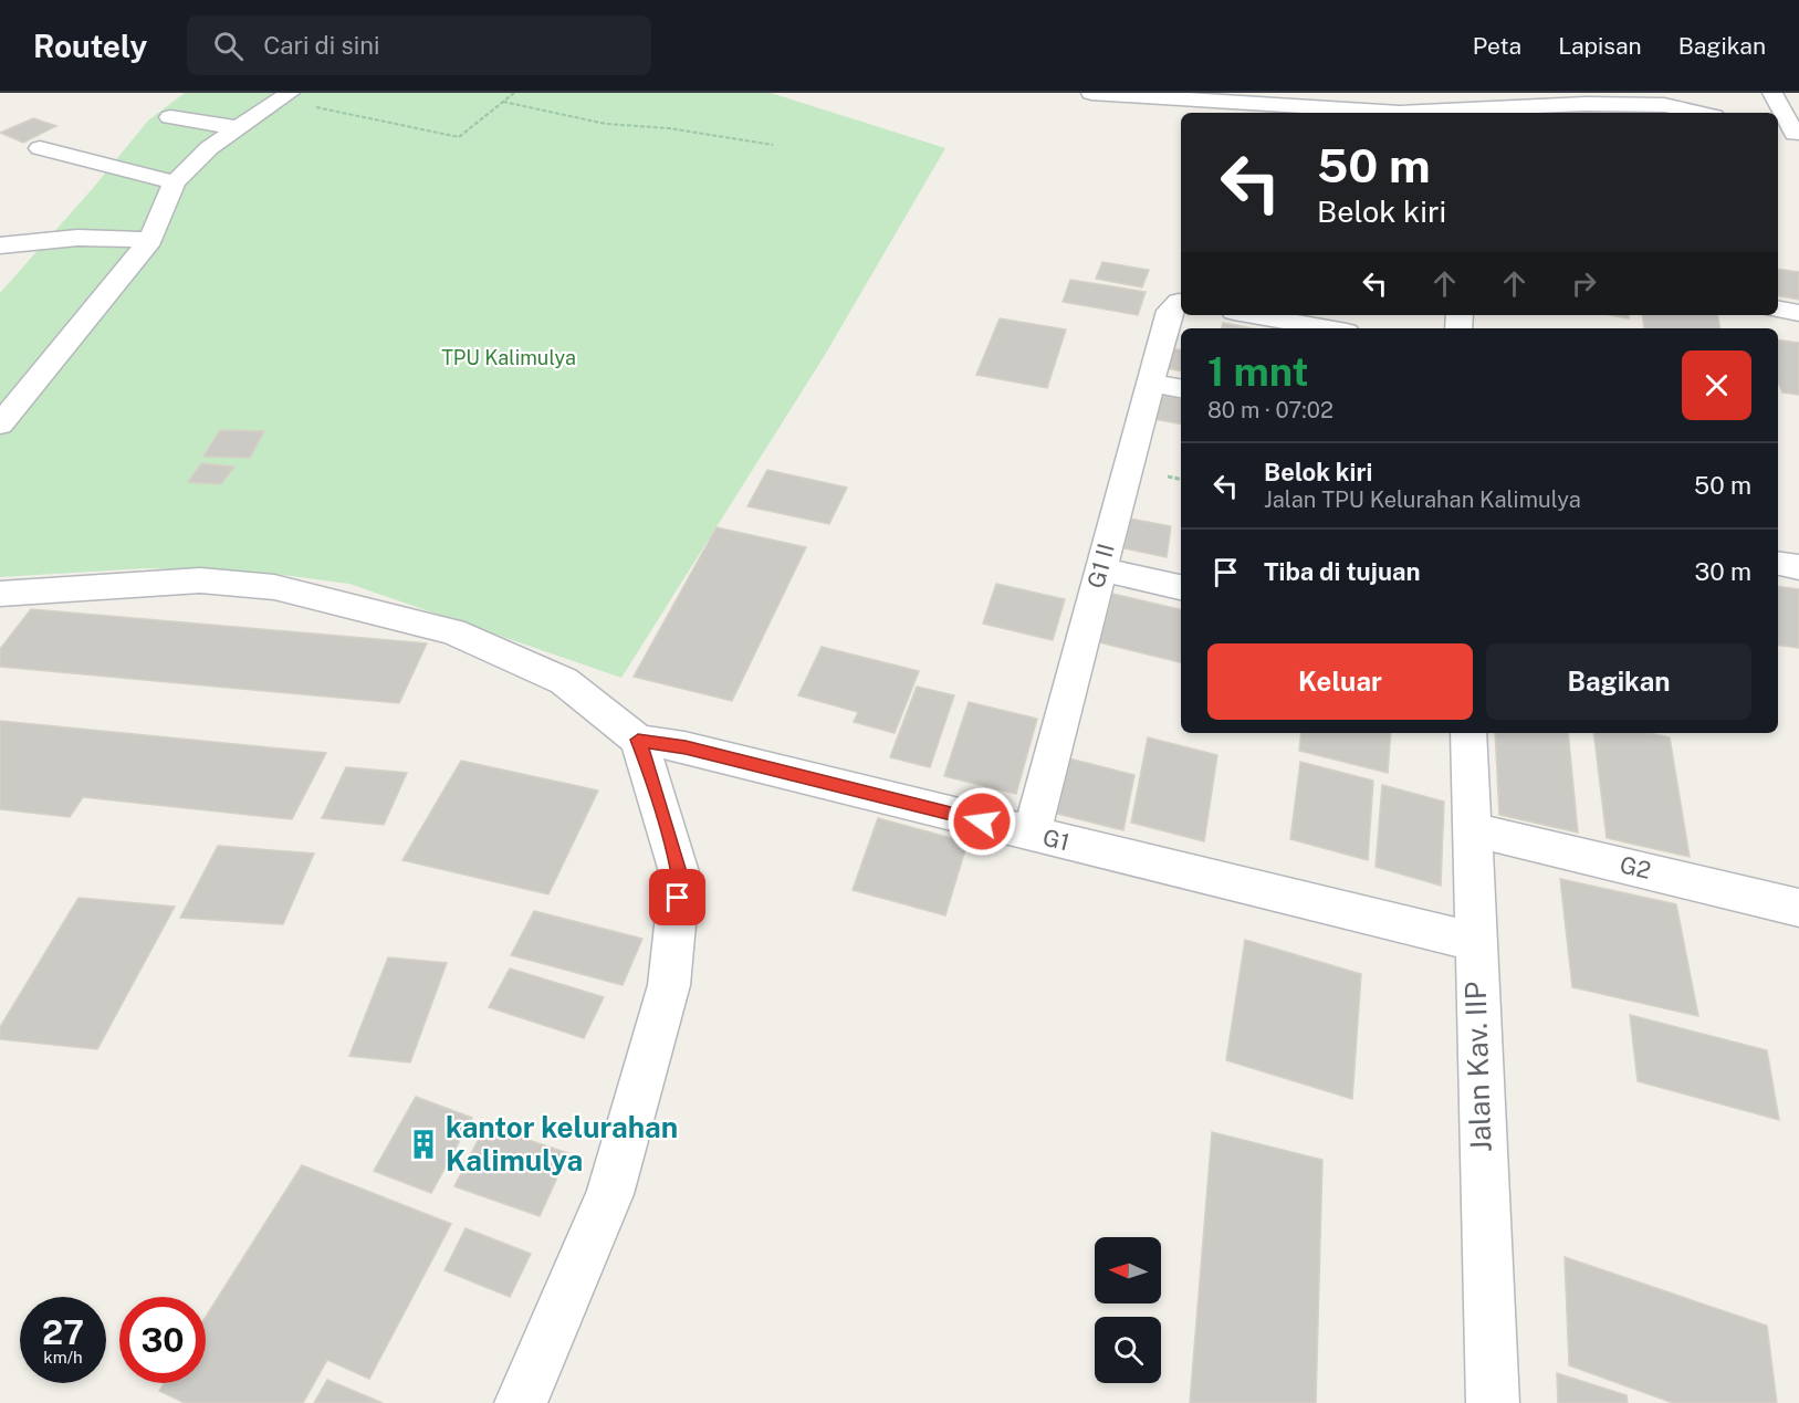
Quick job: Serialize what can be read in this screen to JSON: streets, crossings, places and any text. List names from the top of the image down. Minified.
{"streets":{"street":["G1 II","G1","G2","Jalan Kav. IIP"]},"crossings":[["G1 II","G1"],["G1","Jalan Kav. IIP"],["G2","Jalan Kav. IIP"]],"parks":["TPU Kalimulya"],"places":{"building":["kantor kelurahan Kalimulya"]},"north":"left","page":{"header":"Routely","search":"Cari di sini","nav":["Peta","Lapisan","Bagikan"],"turn":["50 m","Belok kiri"],"heading":["1 mnt","80 m · 07:02"],"list":[{"name":"Belok kiri","note":"Jalan TPU Kelurahan Kalimulya","value":"50 m"},{"name":"Tiba di tujuan","value":"30 m"}],"buttons":["Keluar","Bagikan"],"speed":"27 km/h","limit":"30"}}
